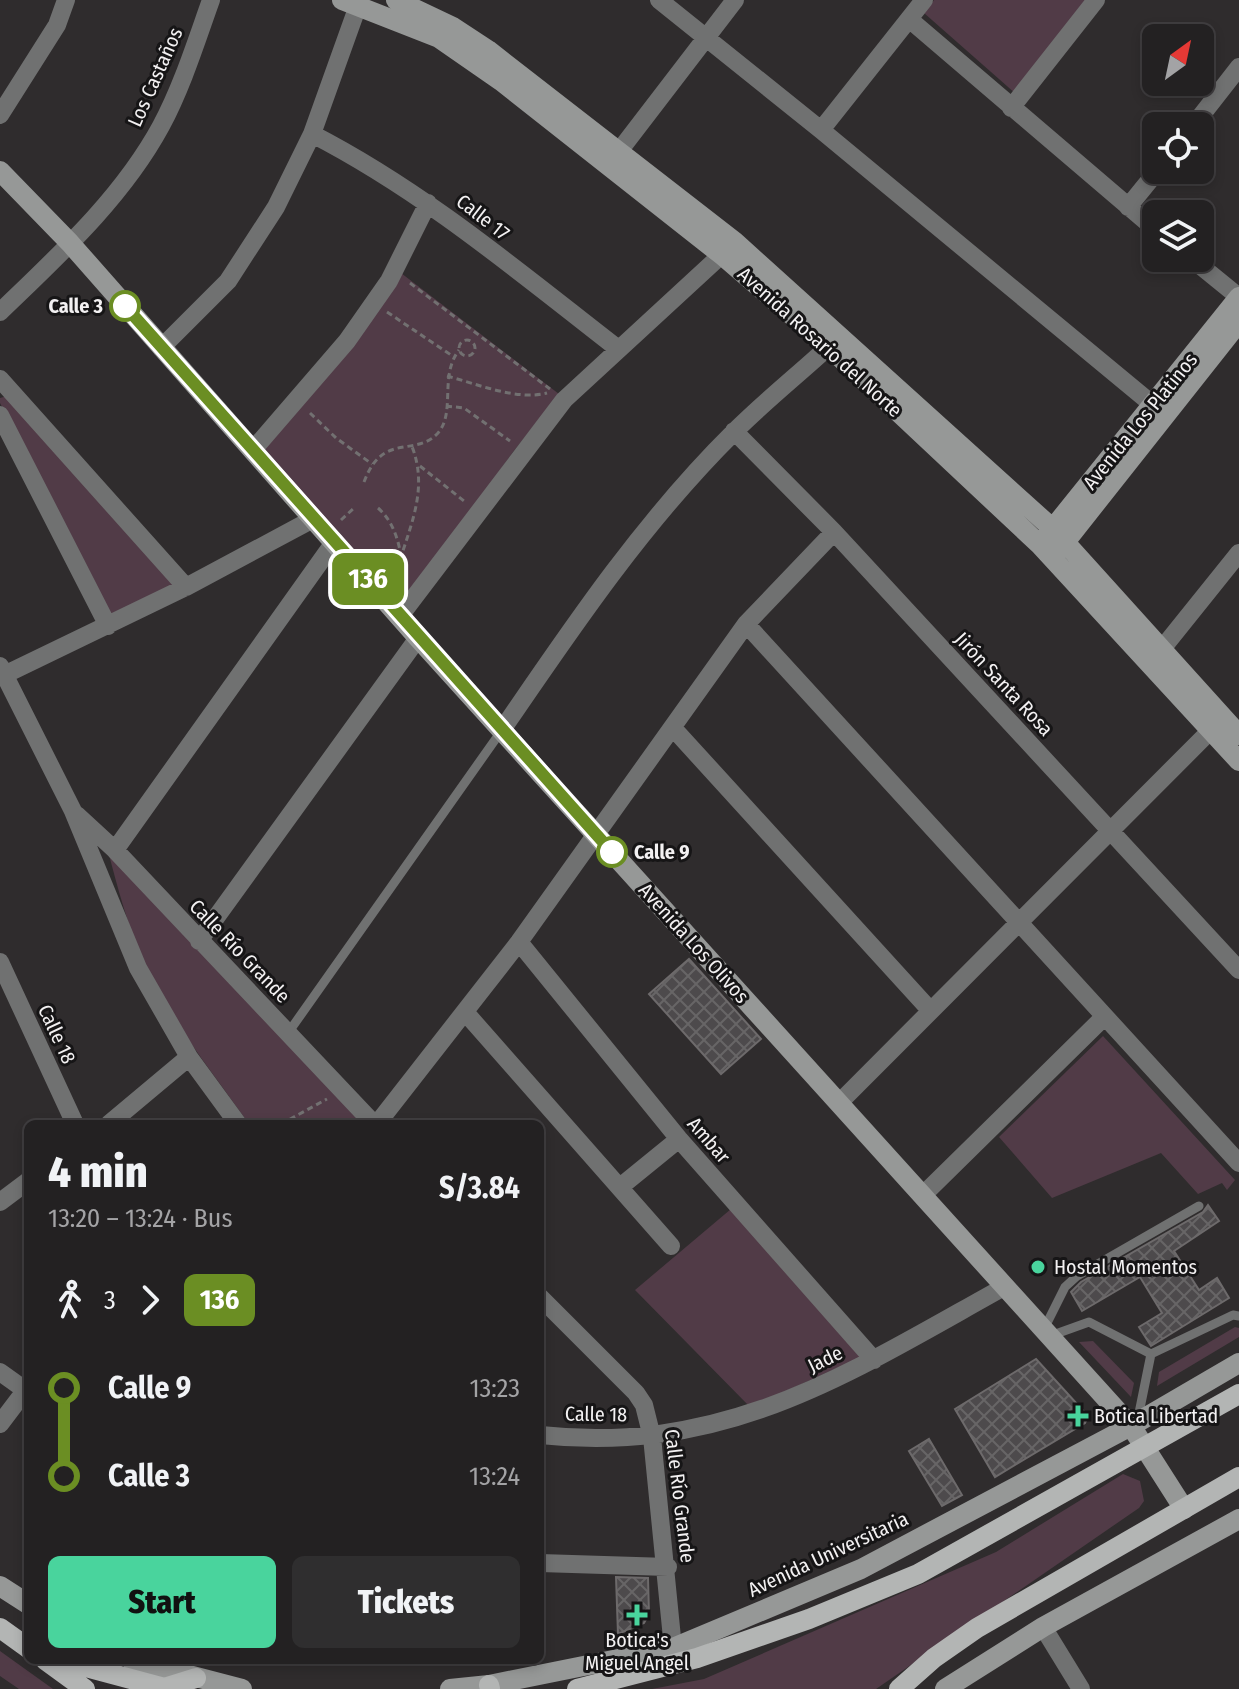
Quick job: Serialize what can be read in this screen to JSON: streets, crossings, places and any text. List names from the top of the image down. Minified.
{"streets":{"street":["Los Castaños","Calle 17","Avenida Rosario del Norte","Avenida Los Platinos","Jirón Santa Rosa","Avenida Los Olivos","Calle Río Grande","Calle 18","Ambar","Jade","Avenida Universitaria"]},"crossings":[["Los Castaños","Avenida Los Olivos"],["Avenida Rosario del Norte","Avenida Los Platinos"],["Avenida Los Olivos","Jade"],["Avenida Los Olivos","Avenida Universitaria"],["Calle Río Grande","Calle 18"],["Calle Río Grande","Jade"],["Calle Río Grande","Avenida Universitaria"],["Calle 18","Jade"],["Ambar","Jade"]],"places":{"other":["Calle 3","Calle 9","Hostal Momentos"],"health":["Botica Libertad","Botica's Miguel Angel"]},"lines":["bus line 136"],"north":"top right","page":{"on_map":"136","heading":["4 min","13:20 – 13:24 · Bus","S/3.84"],"legs":["3","136"],"list":[{"name":"Calle 9","value":"13:23"},{"name":"Calle 3","value":"13:24"}],"buttons":["Start","Tickets"]}}
